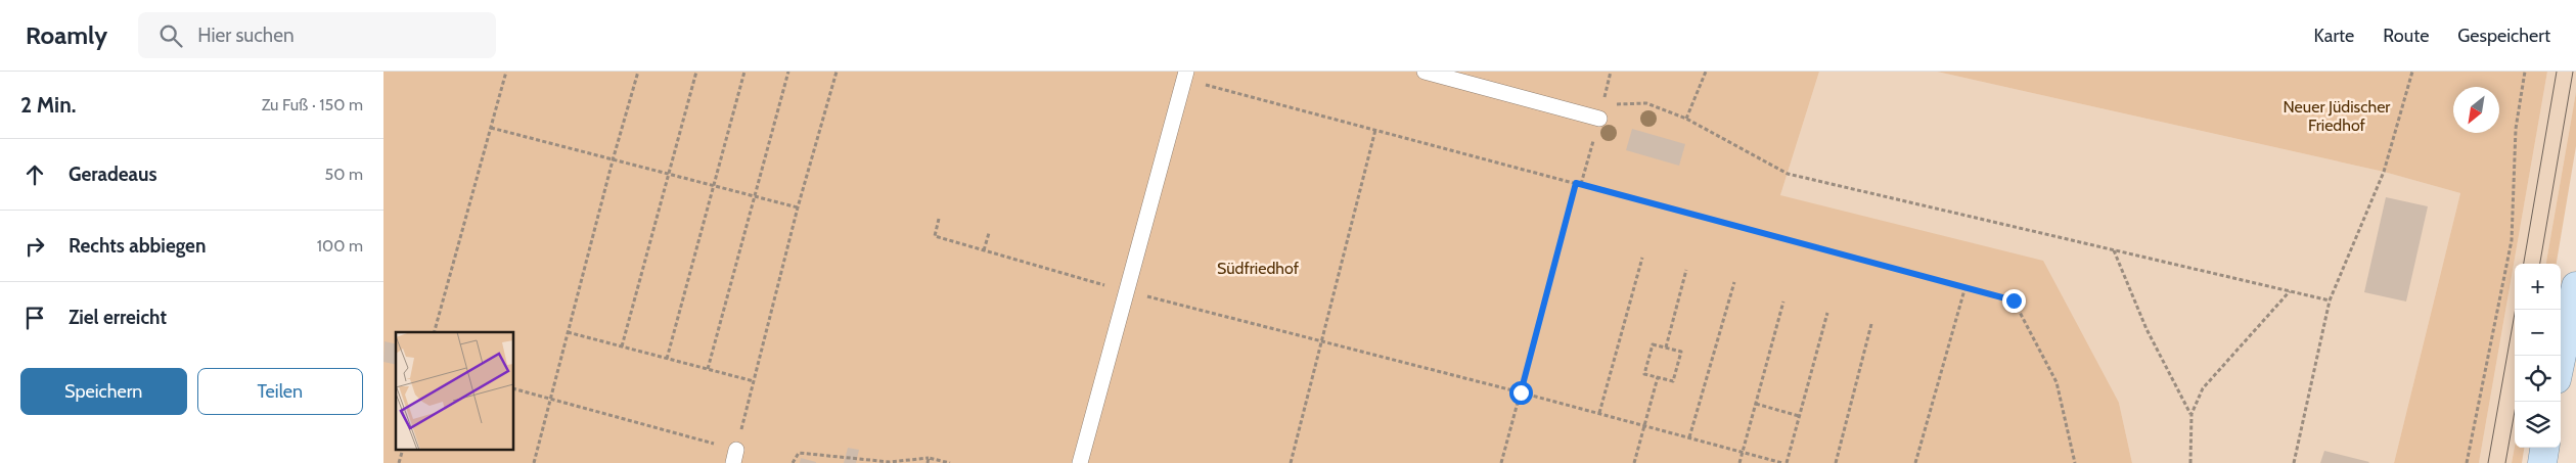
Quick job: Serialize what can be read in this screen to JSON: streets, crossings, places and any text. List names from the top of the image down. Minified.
{"parks":["Neuer Jüdischer Friedhof","Südfriedhof"],"north":"bottom left","page":{"header":"Roamly","search":"Hier suchen","nav":["Karte","Route","Gespeichert"],"heading":["2 Min.","Zu Fuß · 150 m"],"list":[["Geradeaus","50 m"],["Rechts abbiegen","100 m"],"Ziel erreicht"],"map_buttons":["+","−"],"buttons":["Speichern","Teilen"]}}
